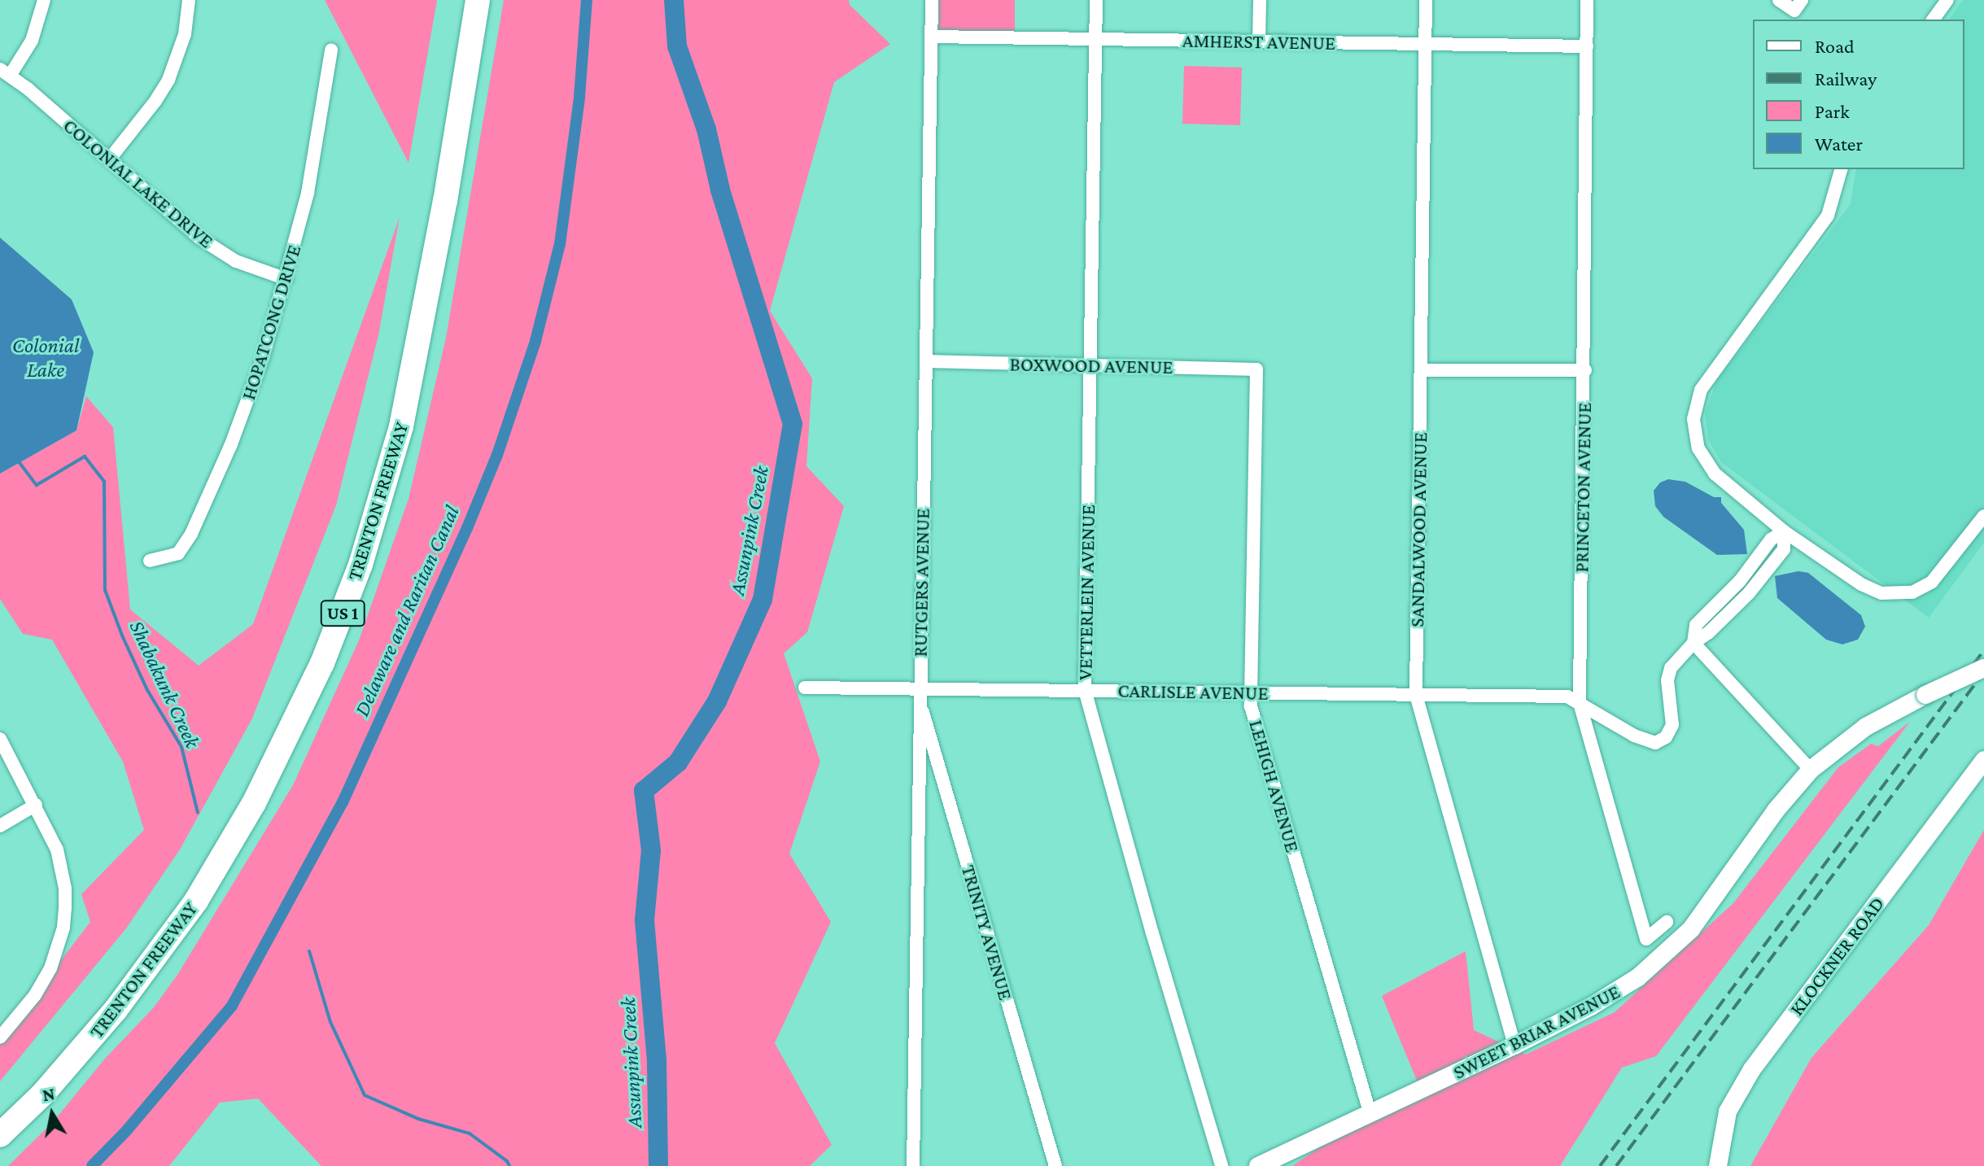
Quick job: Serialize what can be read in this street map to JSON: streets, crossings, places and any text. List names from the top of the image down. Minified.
{"streets":{"highway":["TRENTON FREEWAY","US 1"],"main road":["KLOCKNER ROAD","SWEET BRIAR AVENUE"],"street":["AMHERST AVENUE","COLONIAL LAKE DRIVE","HOPATCONG DRIVE","BOXWOOD AVENUE","PRINCETON AVENUE","SANDALWOOD AVENUE","RUTGERS AVENUE","VETTERLEIN AVENUE","CARLISLE AVENUE","LEHIGH AVENUE","TRINITY AVENUE"]},"crossings":[["AMHERST AVENUE","PRINCETON AVENUE"],["AMHERST AVENUE","SANDALWOOD AVENUE"],["AMHERST AVENUE","RUTGERS AVENUE"],["AMHERST AVENUE","VETTERLEIN AVENUE"],["COLONIAL LAKE DRIVE","HOPATCONG DRIVE"],["BOXWOOD AVENUE","RUTGERS AVENUE"],["BOXWOOD AVENUE","VETTERLEIN AVENUE"],["BOXWOOD AVENUE","LEHIGH AVENUE"],["PRINCETON AVENUE","CARLISLE AVENUE"],["SANDALWOOD AVENUE","CARLISLE AVENUE"],["SANDALWOOD AVENUE","SWEET BRIAR AVENUE"],["RUTGERS AVENUE","CARLISLE AVENUE"],["RUTGERS AVENUE","TRINITY AVENUE"],["VETTERLEIN AVENUE","CARLISLE AVENUE"],["CARLISLE AVENUE","LEHIGH AVENUE"],["CARLISLE AVENUE","TRINITY AVENUE"],["LEHIGH AVENUE","SWEET BRIAR AVENUE"]],"water":["Colonial Lake","Assunpink Creek","Delaware and Raritan Canal","Shabakunk Creek"],"legend":["Road","Railway","Park","Water"],"north":"top"}
